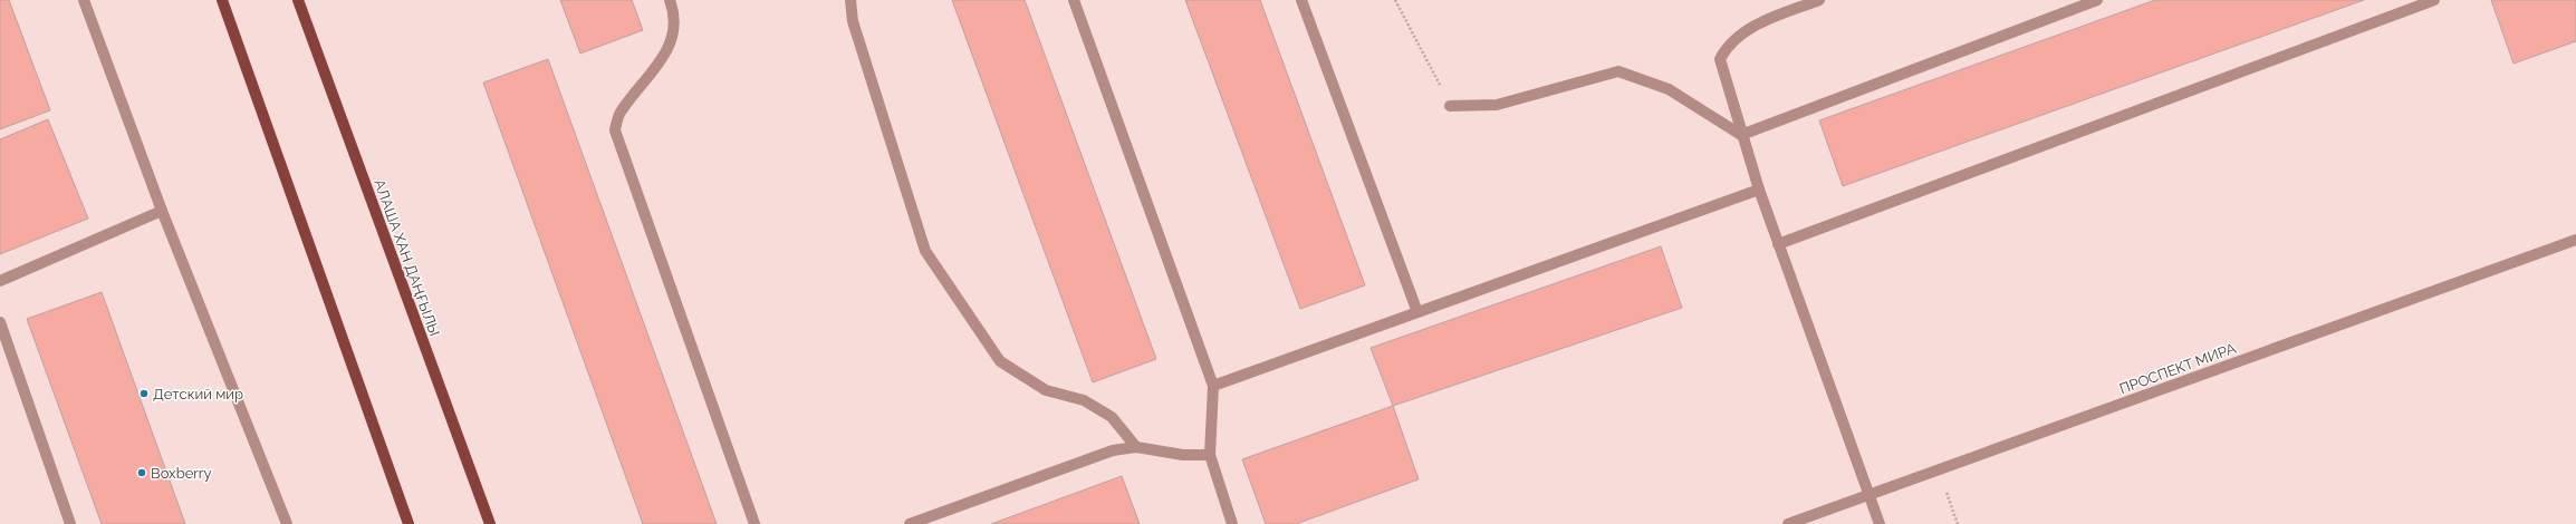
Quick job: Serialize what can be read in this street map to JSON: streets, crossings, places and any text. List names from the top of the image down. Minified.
{"streets":{"main road":["АЛАША ХАН ДАҢҒЫЛЫ"],"street":["ПРОСПЕКТ МИРА"]},"places":["Детский мир","Boxberry"]}
